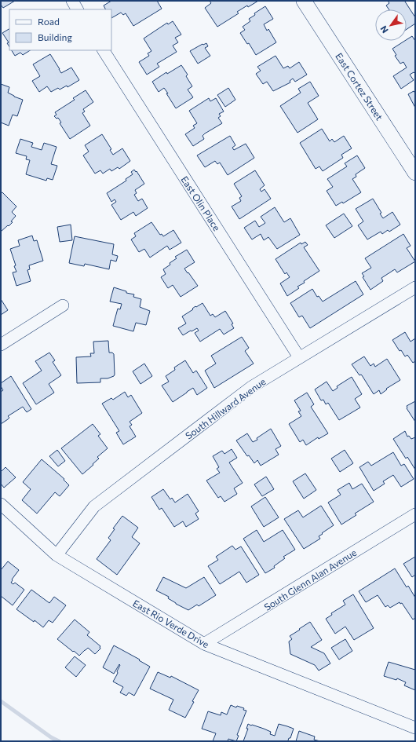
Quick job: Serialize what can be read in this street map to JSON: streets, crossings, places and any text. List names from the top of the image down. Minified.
{"streets":{"street":["East Cortez Street","East Olin Place","South Hillward Avenue","South Glenn Alan Avenue","East Rio Verde Drive"]},"crossings":[["East Olin Place","South Hillward Avenue"],["South Hillward Avenue","East Rio Verde Drive"],["South Glenn Alan Avenue","East Rio Verde Drive"]],"legend":["Road","Building"],"north":"bottom left"}
